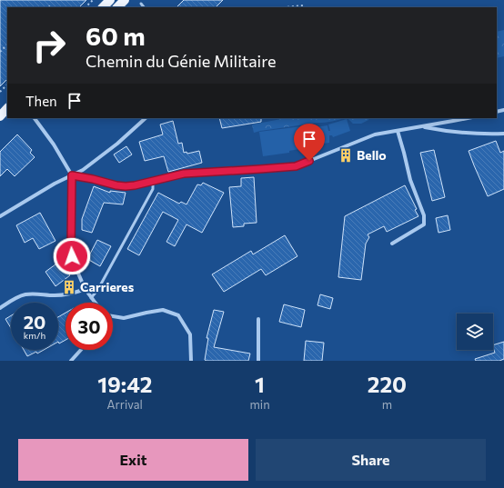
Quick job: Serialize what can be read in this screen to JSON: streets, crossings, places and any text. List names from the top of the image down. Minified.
{"places":{"building":["Bello","Carrieres"]},"page":{"turn":["60 m","Chemin du Génie Militaire"],"then":"Then","speed":"20 km/h","limit":"30","eta":["19:42","Arrival","1","min","220","m"],"buttons":["Exit","Share"]}}
